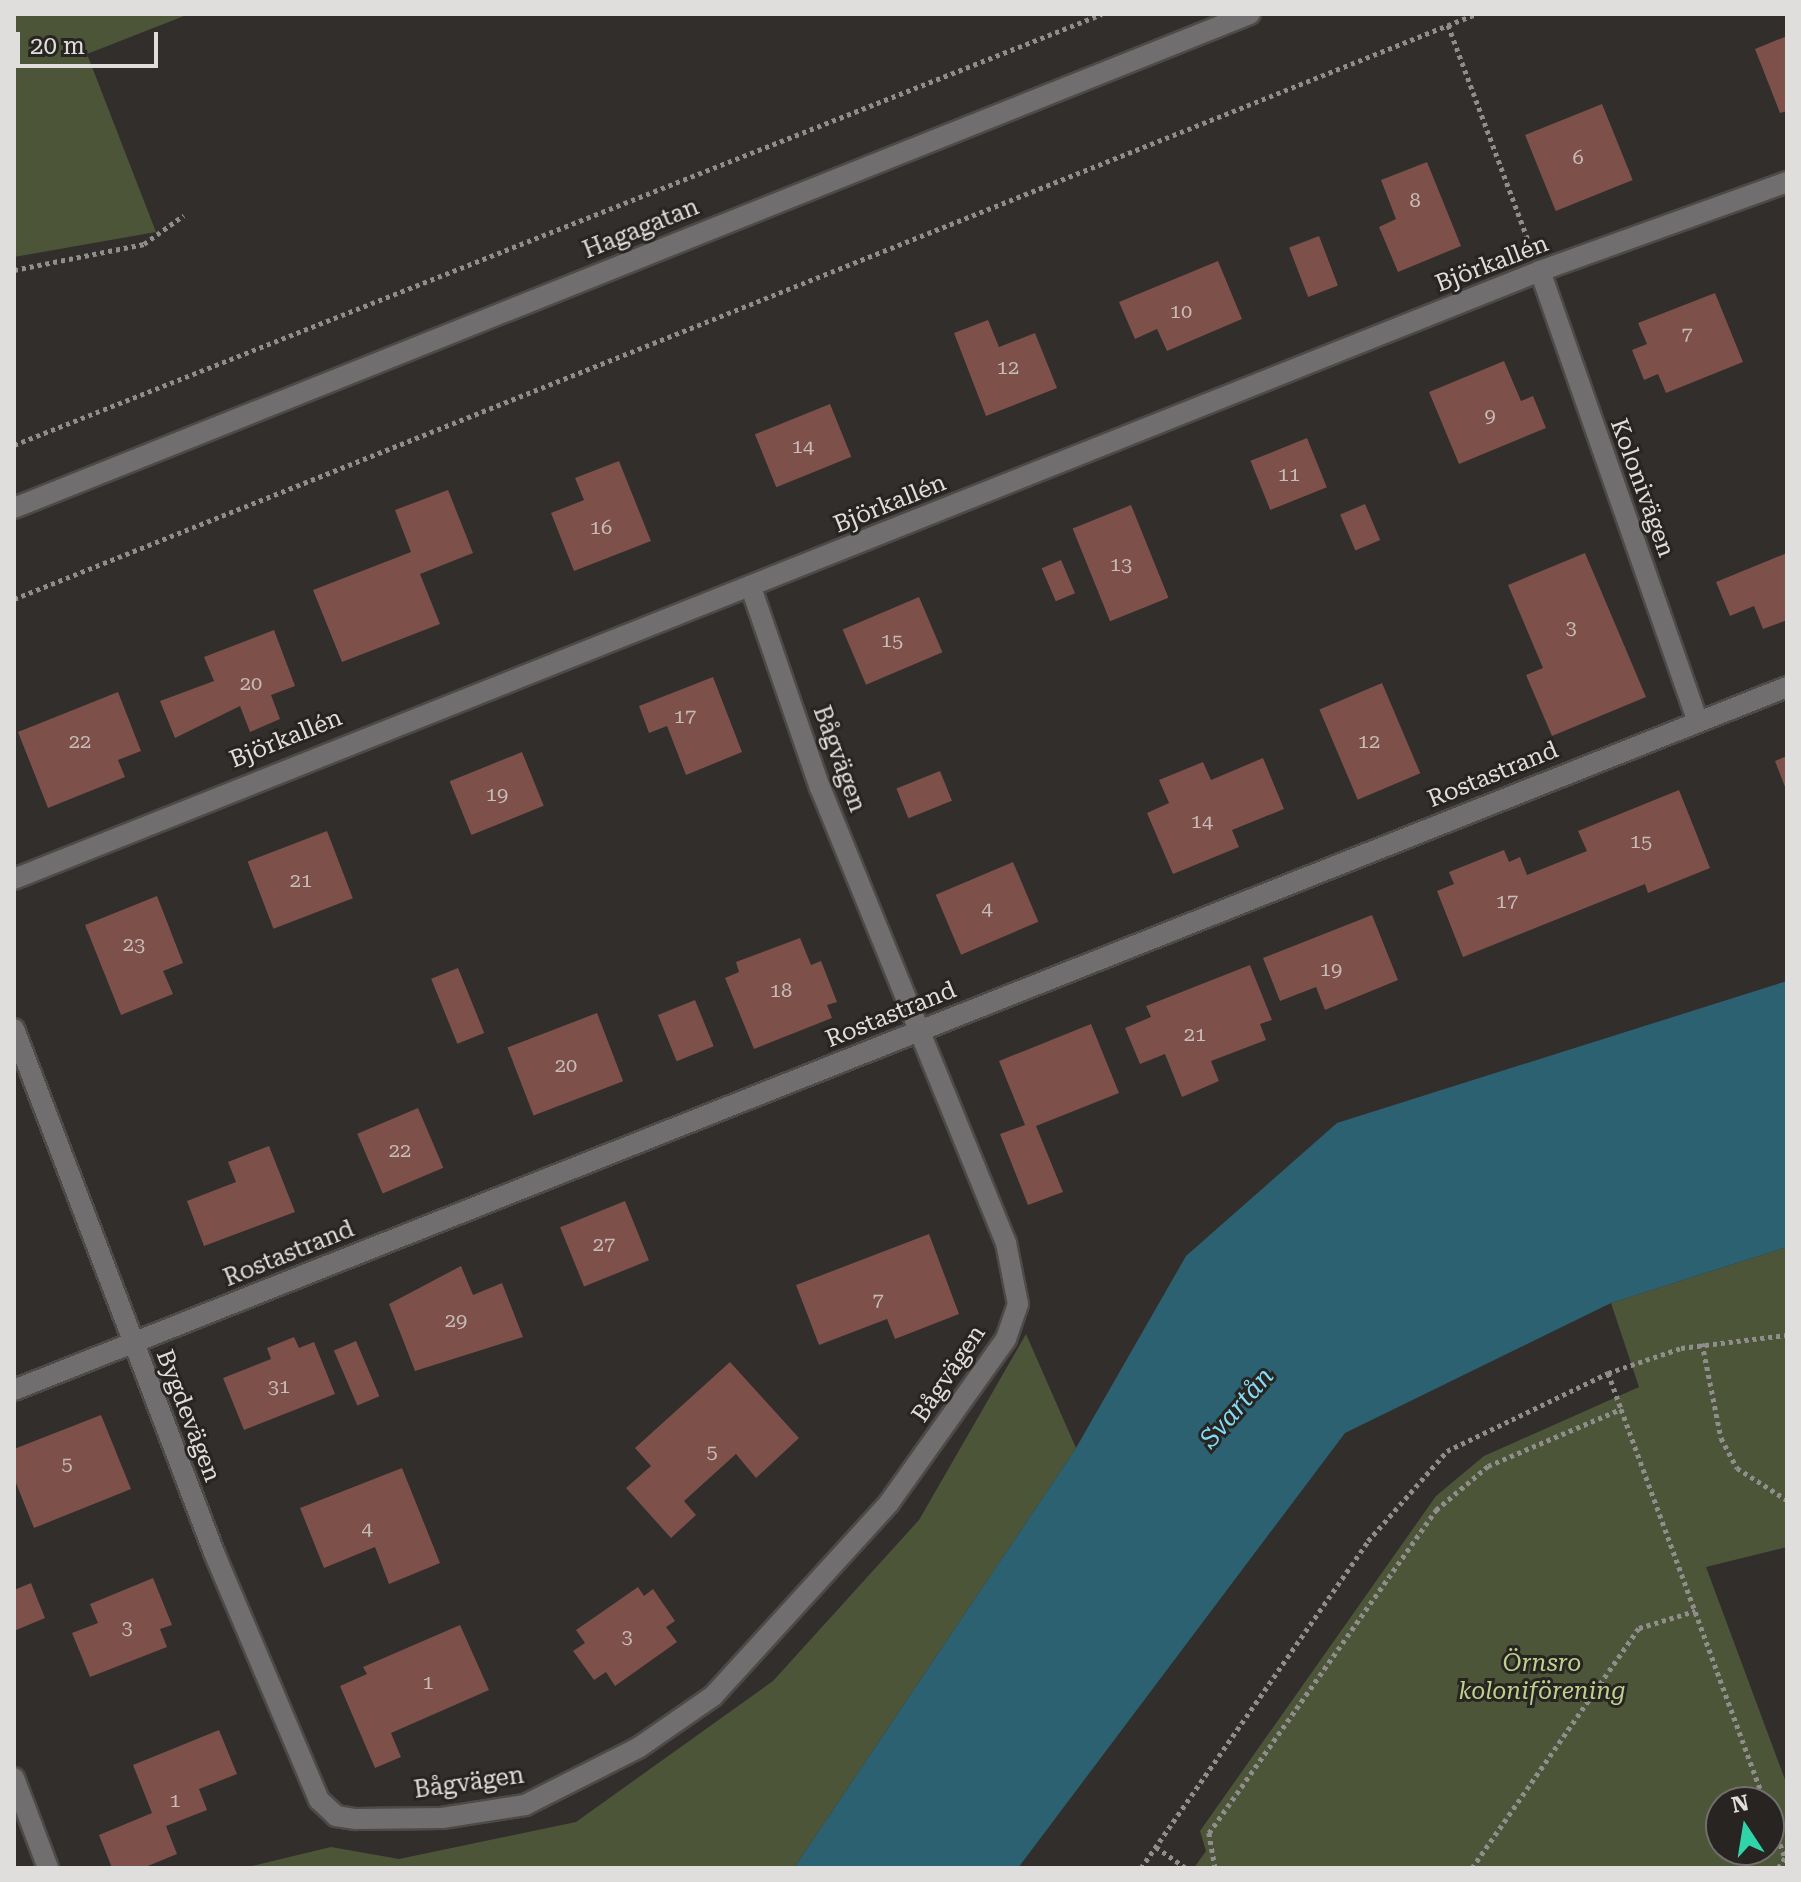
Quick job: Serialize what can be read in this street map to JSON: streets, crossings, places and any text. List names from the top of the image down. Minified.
{"streets":{"street":["Hagagatan","Björkallén","Kolonivägen","Bågvägen","Rostastrand","Bygdevägen"]},"crossings":[["Björkallén","Kolonivägen"],["Björkallén","Bågvägen"],["Kolonivägen","Rostastrand"],["Bågvägen","Rostastrand"],["Bågvägen","Bygdevägen"],["Rostastrand","Bygdevägen"]],"water":["Svartån"],"parks":["Örnsro koloniförening"],"house_numbers":["6","8","10","7","12","9","14","11","16","13","3","15","20","17","22","12","19","14","15","21","17","4","23","19","18","21","20","22","27","7","29","31","5","5","4","3","3","1","1"],"scale_bar":"20 m","north":"top"}
